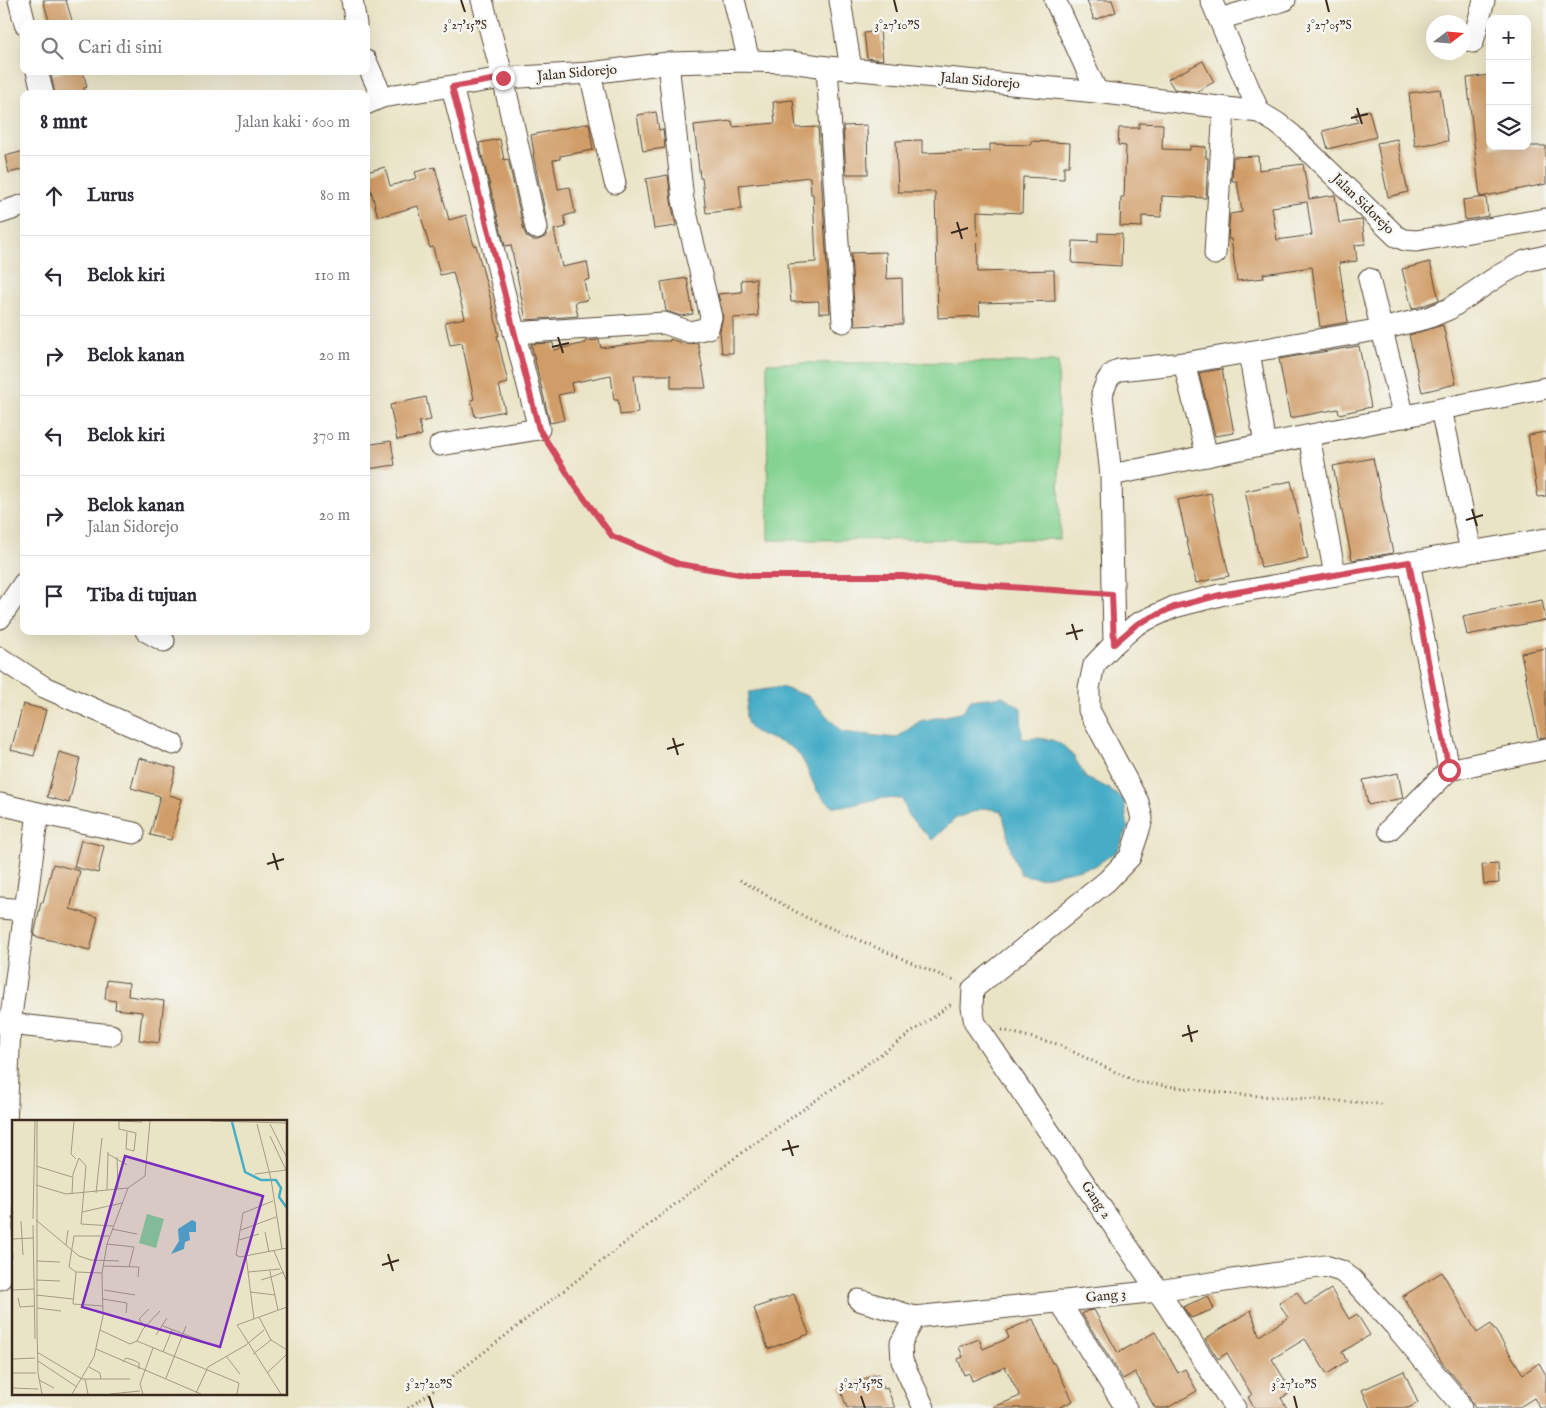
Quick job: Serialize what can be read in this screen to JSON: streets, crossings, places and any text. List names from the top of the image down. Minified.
{"streets":{"street":["Jalan Sidorejo","Gang 2","Gang 3"]},"crossings":[["Gang 2","Gang 3"]],"north":"right","page":{"map_buttons":["+","−"],"search":"Cari di sini","heading":["8 mnt","Jalan kaki · 600 m"],"list":[["Lurus","80 m"],["Belok kiri","110 m"],["Belok kanan","20 m"],["Belok kiri","370 m"],["Belok kanan","Jalan Sidorejo","20 m"],"Tiba di tujuan"]},"coordinates":["3°27'15\"S","3°27'10\"S","3°27'05\"S","3°27'20\"S"]}
